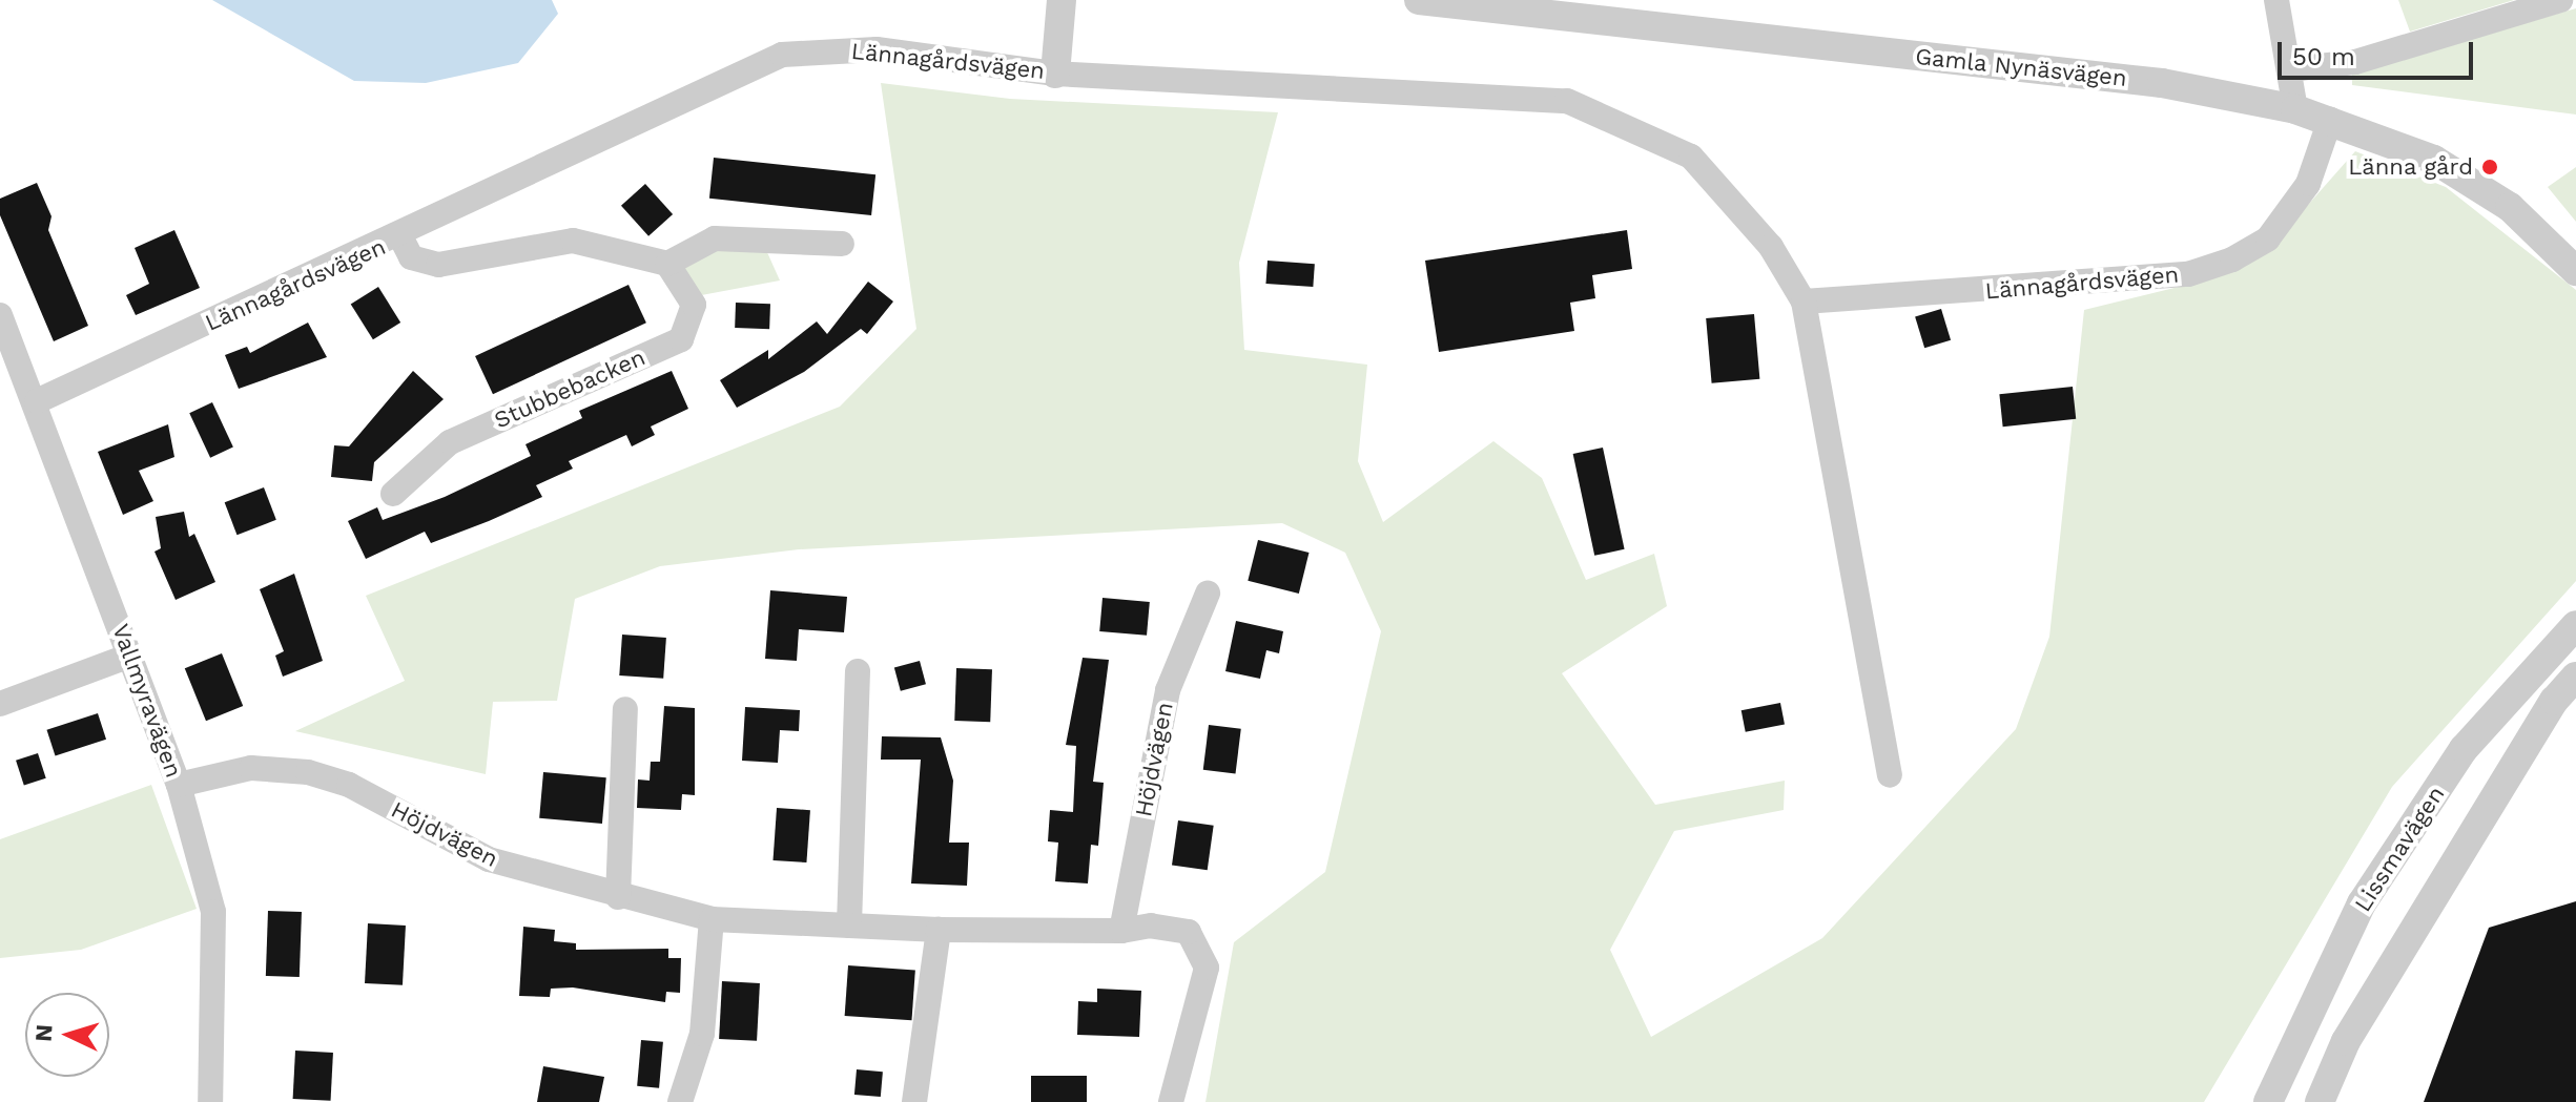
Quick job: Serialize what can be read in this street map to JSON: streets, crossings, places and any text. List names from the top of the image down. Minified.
{"streets":{"street":["Lännagårdsvägen","Gamla Nynäsvägen","Stubbebacken","Vallmyravägen","Höjdvägen","Lissmavägen"]},"crossings":[["Lännagårdsvägen","Gamla Nynäsvägen"],["Lännagårdsvägen","Vallmyravägen"],["Vallmyravägen","Höjdvägen"]],"places":["Länna gård"],"scale_bar":"50 m","north":"left"}
